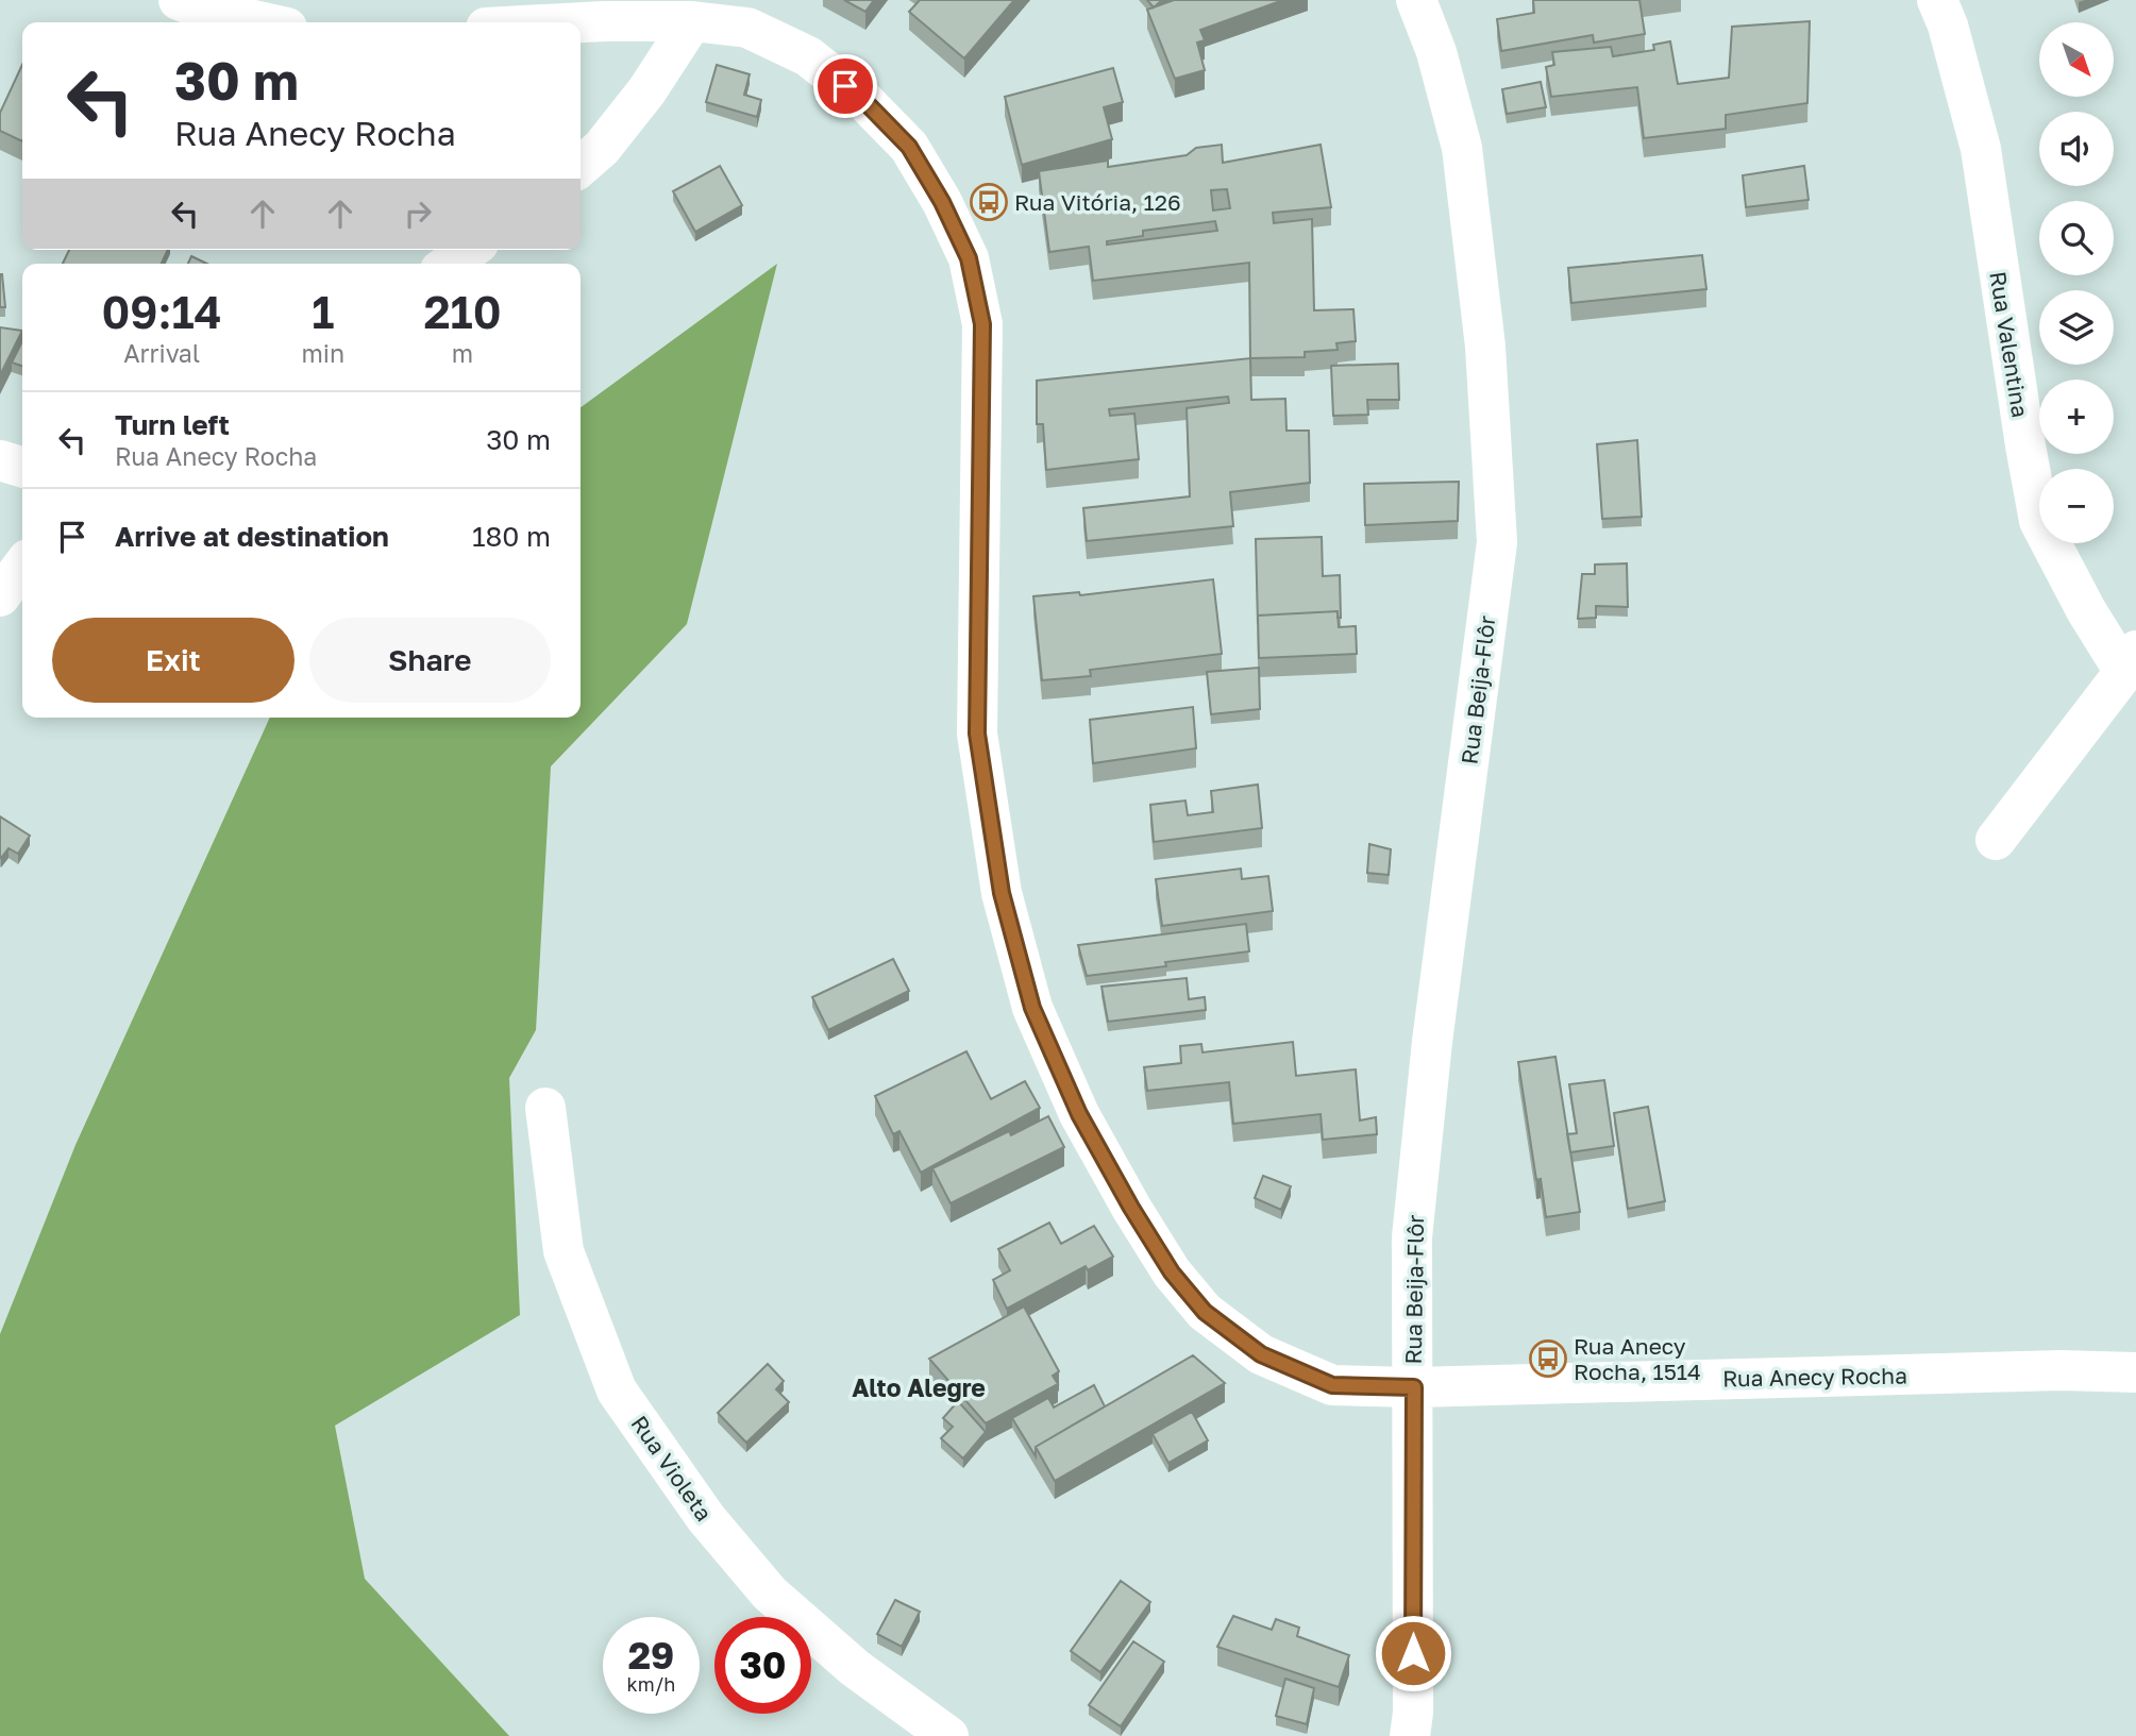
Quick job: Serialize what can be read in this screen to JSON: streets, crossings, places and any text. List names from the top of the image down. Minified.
{"streets":{"street":["Rua Valentina","Rua Beija-Flôr","Rua Anecy Rocha","Rua Violeta"]},"crossings":[["Rua Beija-Flôr","Rua Anecy Rocha"]],"districts":["Alto Alegre"],"places":{"bus stop":["Rua Vitória, 126","Rua Anecy Rocha, 1514"]},"north":"bottom right","page":{"map_buttons":["+","−"],"turn":["30 m","Rua Anecy Rocha"],"eta":["09:14","Arrival","1","min","210","m"],"list":[{"name":"Turn left","note":"Rua Anecy Rocha","value":"30 m"},{"name":"Arrive at destination","value":"180 m"}],"buttons":["Exit","Share"],"speed":"29 km/h","limit":"30"}}
